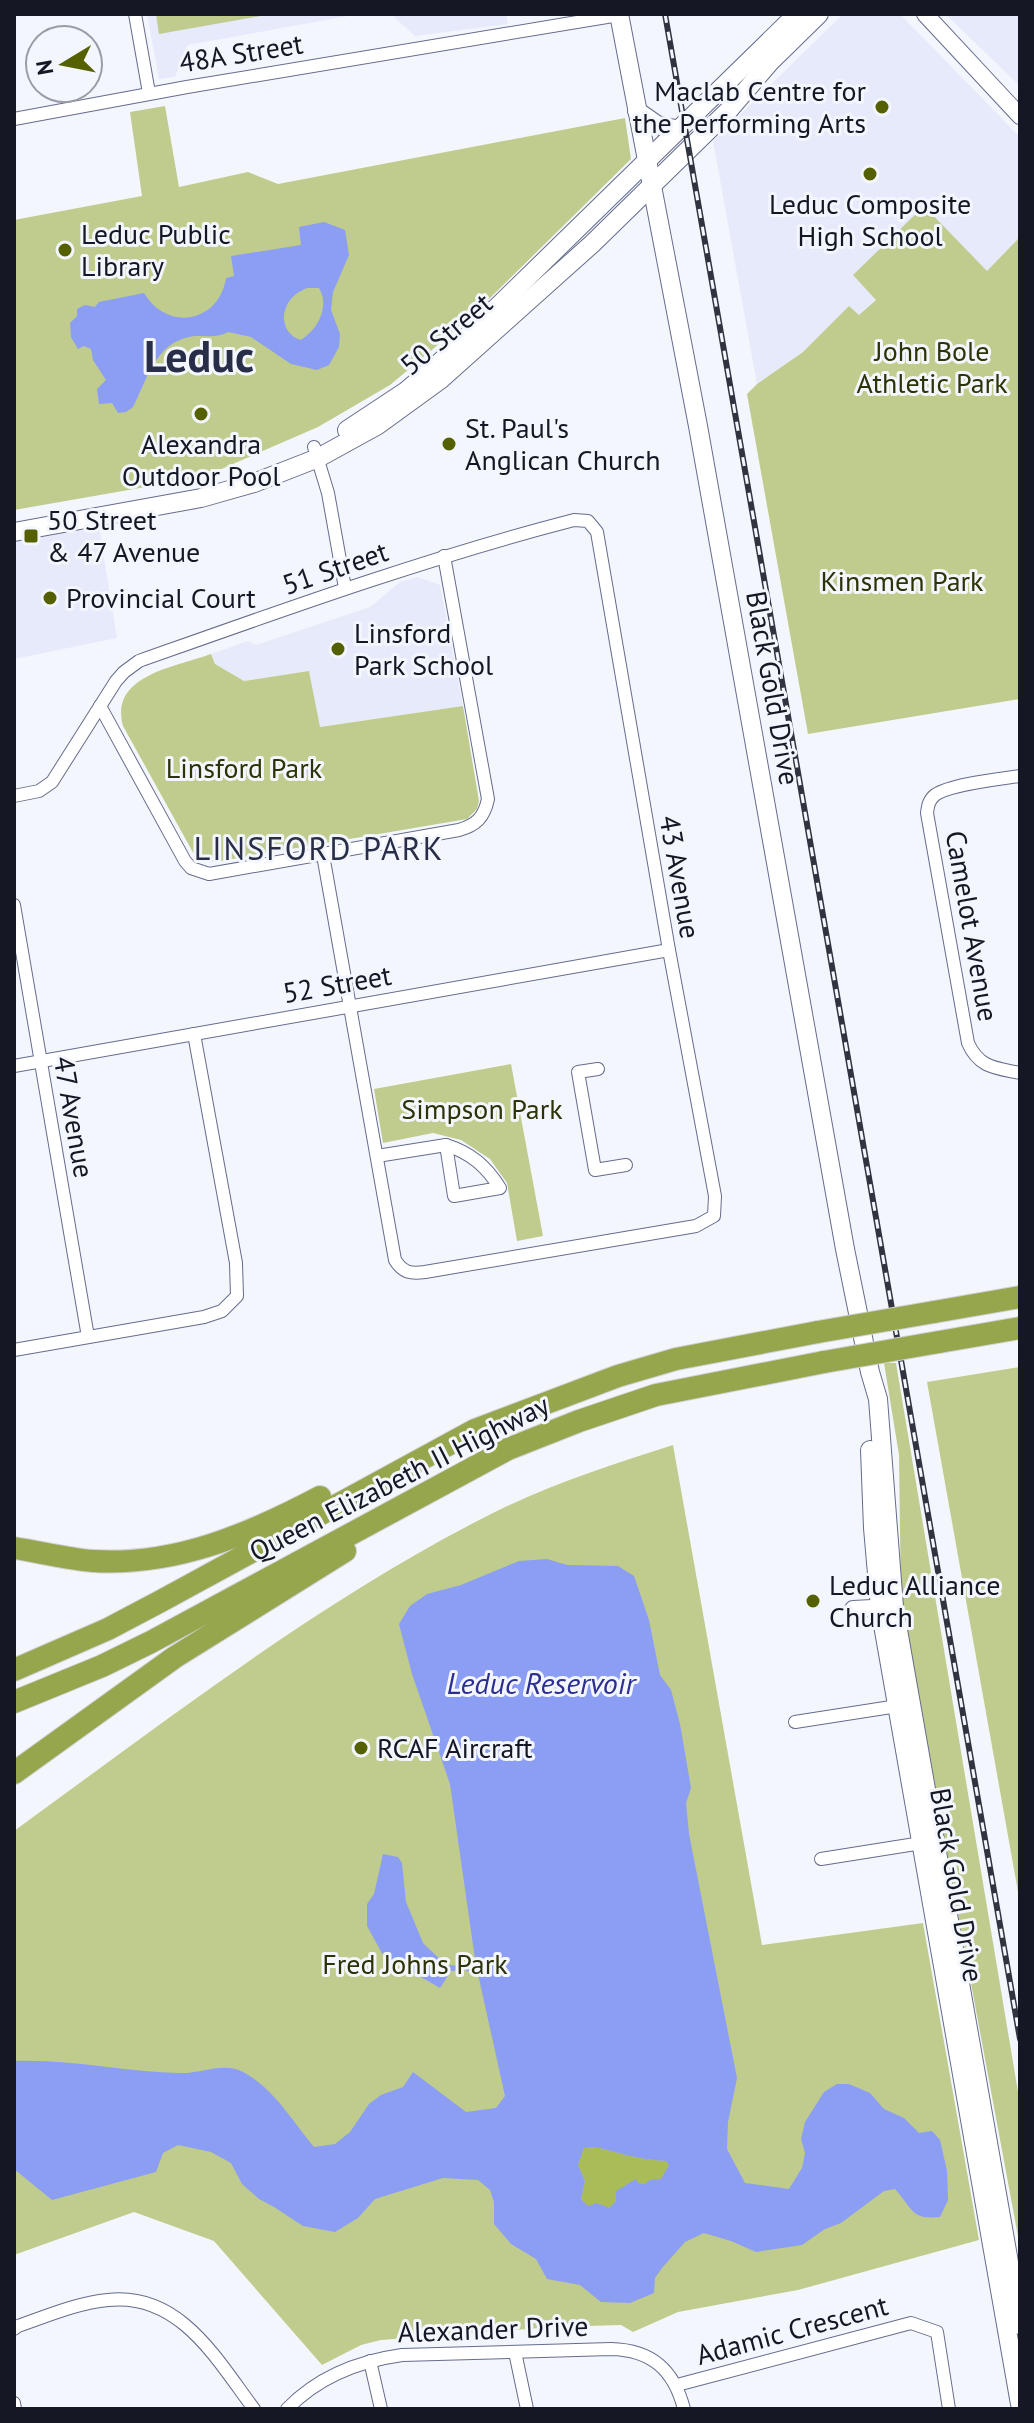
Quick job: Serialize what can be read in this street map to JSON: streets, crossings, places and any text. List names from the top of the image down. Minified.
{"streets":{"highway":["Queen Elizabeth II Highway"],"main road":["50 Street","Black Gold Drive"],"street":["48A Street","51 Street","43 Avenue","Camelot Avenue","52 Street","47 Avenue","Alexander Drive","Adamic Crescent"]},"crossings":[["48A Street","Black Gold Drive"],["50 Street","Black Gold Drive"],["51 Street","43 Avenue"],["43 Avenue","52 Street"],["52 Street","47 Avenue"],["Alexander Drive","Adamic Crescent"]],"districts":["Leduc","LINSFORD PARK"],"water":["Leduc Reservoir"],"parks":["John Bole Athletic Park","Kinsmen Park","Linsford Park","Simpson Park","Fred Johns Park"],"places":{"other":["Maclab Centre for the Performing Arts","Leduc Composite High School","Leduc Public Library","Alexandra Outdoor Pool","St. Paul's Anglican Church","Provincial Court","Linsford Park School","Leduc Alliance Church","RCAF Aircraft"],"transit":["50 Street & 47 Avenue"]},"north":"left"}
